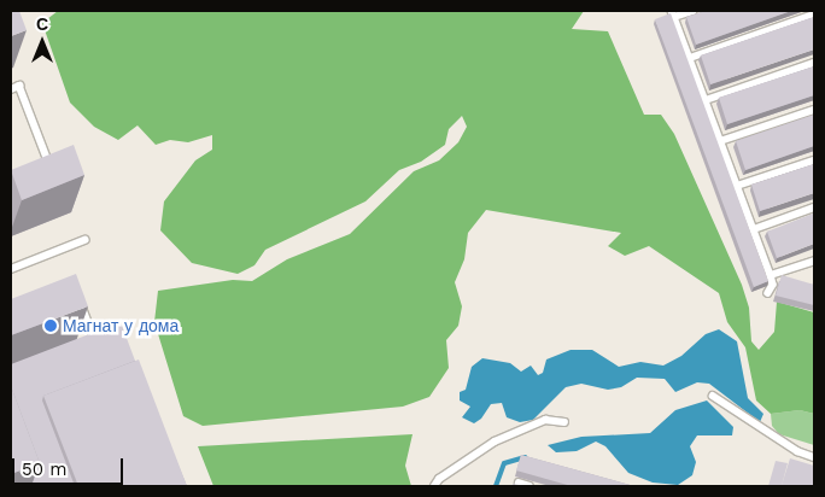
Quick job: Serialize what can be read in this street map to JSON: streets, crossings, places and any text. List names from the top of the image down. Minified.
{"places":["Магнат у дома"],"scale_bar":"50 m","north":"top"}
